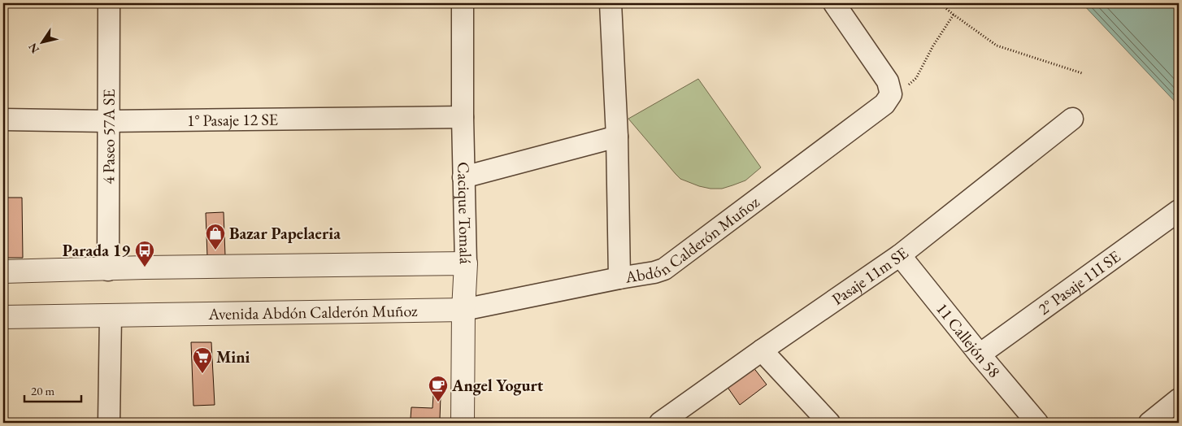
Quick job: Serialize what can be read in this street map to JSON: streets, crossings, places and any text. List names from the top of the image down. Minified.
{"streets":{"street":["1° Pasaje 12 SE","4 Paseo 57A SE","Cacique Tomalá","Abdón Calderón Muñoz","Pasaje 11m SE","2° Pasaje 11I SE","Avenida Abdón Calderón Muñoz","11 Callejón 58"]},"crossings":[["1° Pasaje 12 SE","4 Paseo 57A SE"],["1° Pasaje 12 SE","Cacique Tomalá"],["Cacique Tomalá","Avenida Abdón Calderón Muñoz"],["Abdón Calderón Muñoz","Avenida Abdón Calderón Muñoz"],["Pasaje 11m SE","11 Callejón 58"],["2° Pasaje 11I SE","11 Callejón 58"]],"places":{"shop":["Bazar Papelaeria"],"bus stop":["Parada 19"],"supermarket":["Mini"],"cafe":["Angel Yogurt"]},"scale_bar":"20 m","north":"bottom left"}
